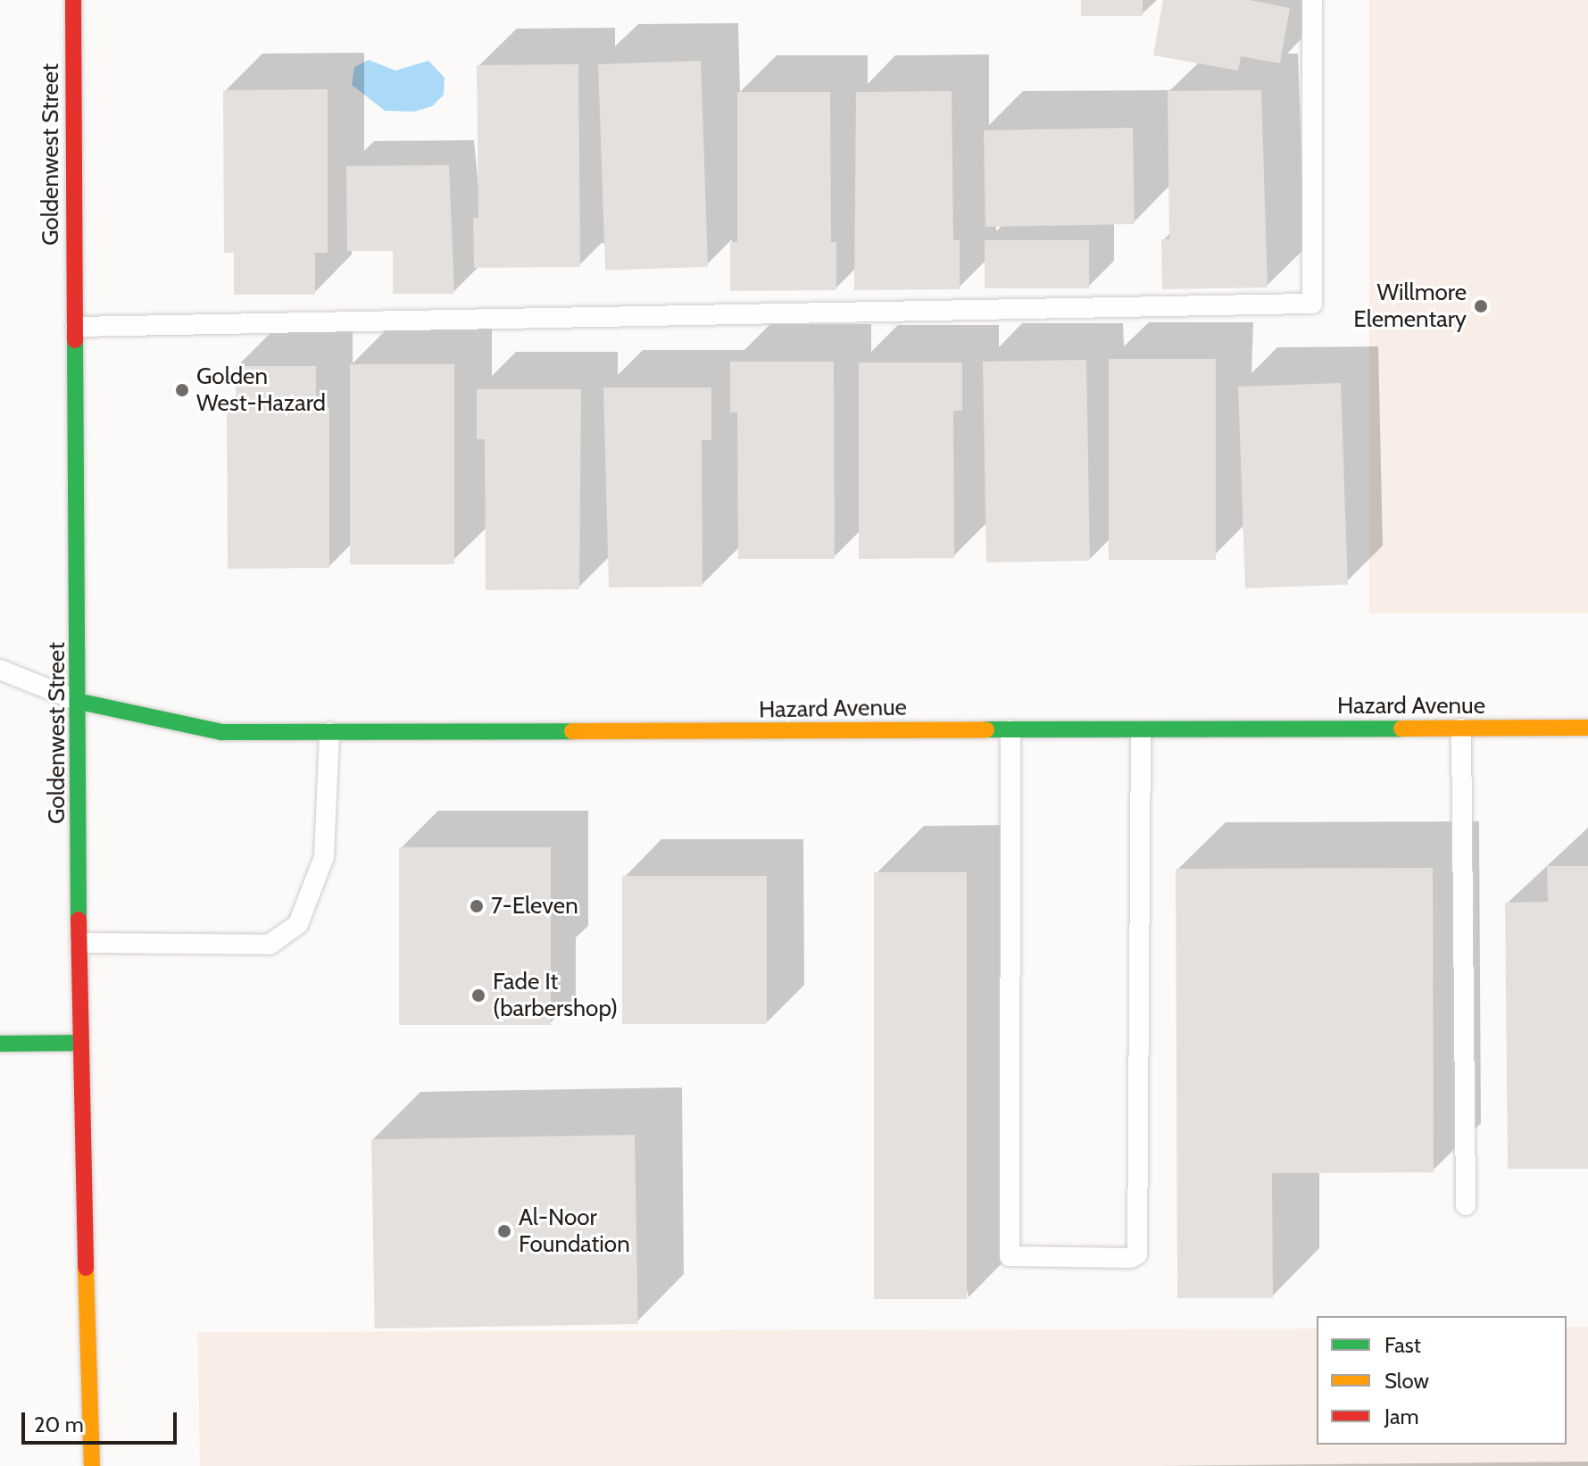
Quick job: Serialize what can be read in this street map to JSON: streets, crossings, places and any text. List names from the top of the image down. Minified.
{"streets":{"street":["Goldenwest Street","Hazard Avenue"]},"crossings":[["Goldenwest Street","Hazard Avenue"]],"places":["Willmore Elementary","Golden West-Hazard","7-Eleven","Fade It (barbershop)","Al-Noor Foundation"],"legend":["Fast","Slow","Jam"],"scale_bar":"20 m"}
